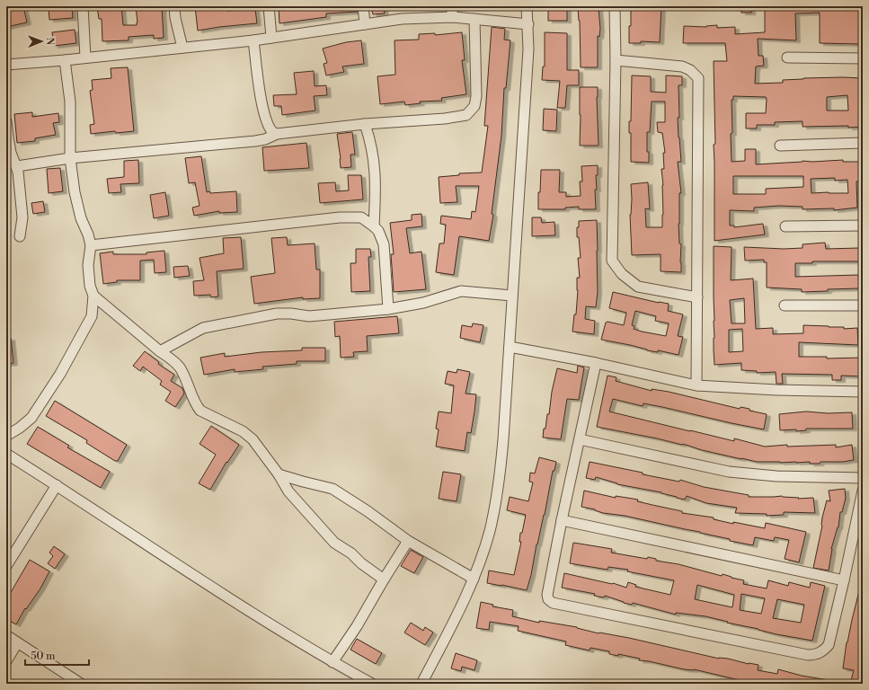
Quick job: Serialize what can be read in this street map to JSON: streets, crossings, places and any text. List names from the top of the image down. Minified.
{"scale_bar":"50 m","north":"right"}
